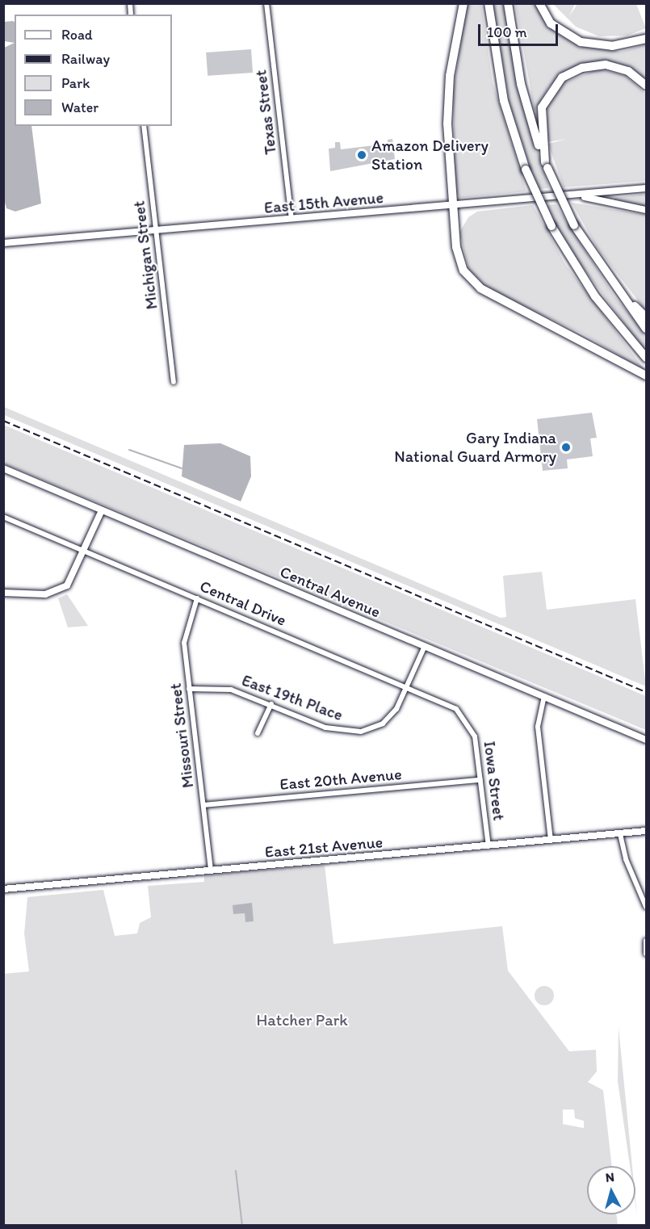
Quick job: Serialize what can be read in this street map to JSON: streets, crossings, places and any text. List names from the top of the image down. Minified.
{"streets":{"street":["Texas Street","East 15th Avenue","Michigan Street","Central Avenue","Central Drive","East 19th Place","Missouri Street","East 20th Avenue","Iowa Street","East 21st Avenue"]},"crossings":[["Texas Street","East 15th Avenue"],["East 15th Avenue","Michigan Street"],["Central Avenue","East 19th Place"],["Central Drive","East 19th Place"],["Central Drive","Missouri Street"],["Central Drive","Iowa Street"],["East 19th Place","Missouri Street"],["Missouri Street","East 20th Avenue"],["Missouri Street","East 21st Avenue"],["East 20th Avenue","Iowa Street"],["Iowa Street","East 21st Avenue"]],"parks":["Hatcher Park"],"places":["Amazon Delivery Station","Gary Indiana National Guard Armory"],"legend":["Road","Railway","Park","Water"],"scale_bar":"100 m","north":"top"}
